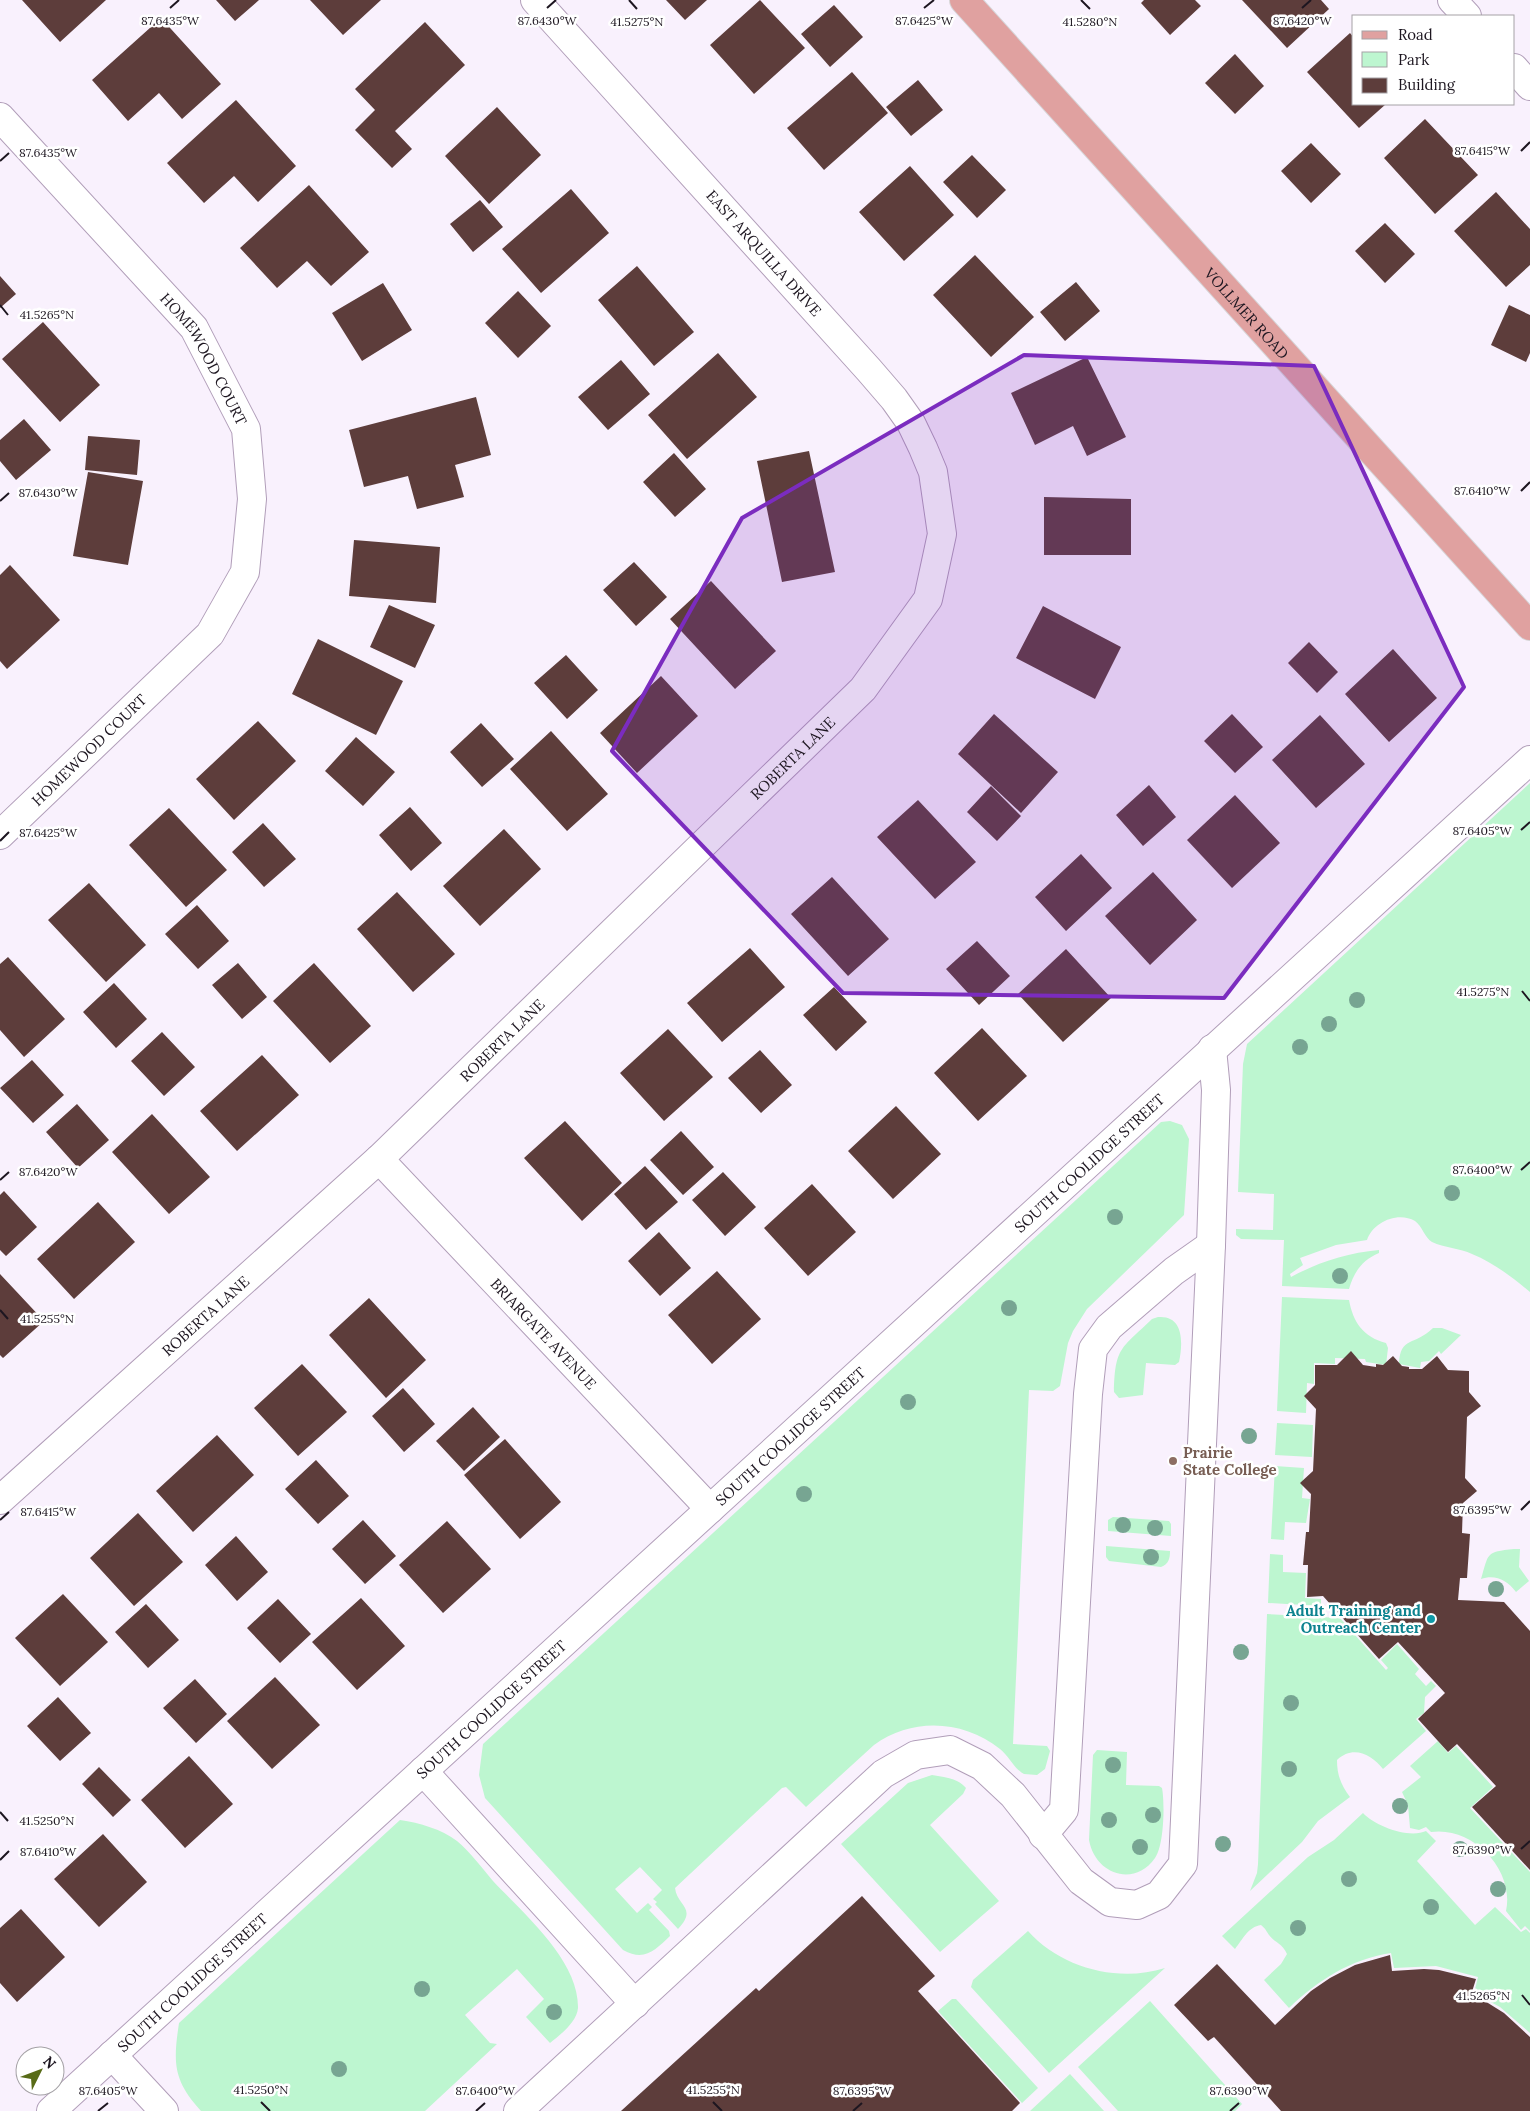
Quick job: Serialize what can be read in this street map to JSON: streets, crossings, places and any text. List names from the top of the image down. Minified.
{"streets":{"main road":["VOLLMER ROAD"],"street":["EAST ARQUILLA DRIVE","HOMEWOOD COURT","ROBERTA LANE","SOUTH COOLIDGE STREET","BRIARGATE AVENUE"]},"crossings":[["EAST ARQUILLA DRIVE","ROBERTA LANE"],["ROBERTA LANE","BRIARGATE AVENUE"],["SOUTH COOLIDGE STREET","BRIARGATE AVENUE"]],"places":["Prairie State College","Adult Training and Outreach Center"],"legend":["Road","Park","Building"],"north":"top right","coordinates":["87.6435°W","87.6430°W","87.6425°W","87.6420°W","41.5275°N","41.5280°N","87.6415°W","41.5265°N","87.6410°W","87.6405°W","87.6400°W","41.5255°N","87.6395°W","41.5250°N","87.6390°W"]}
